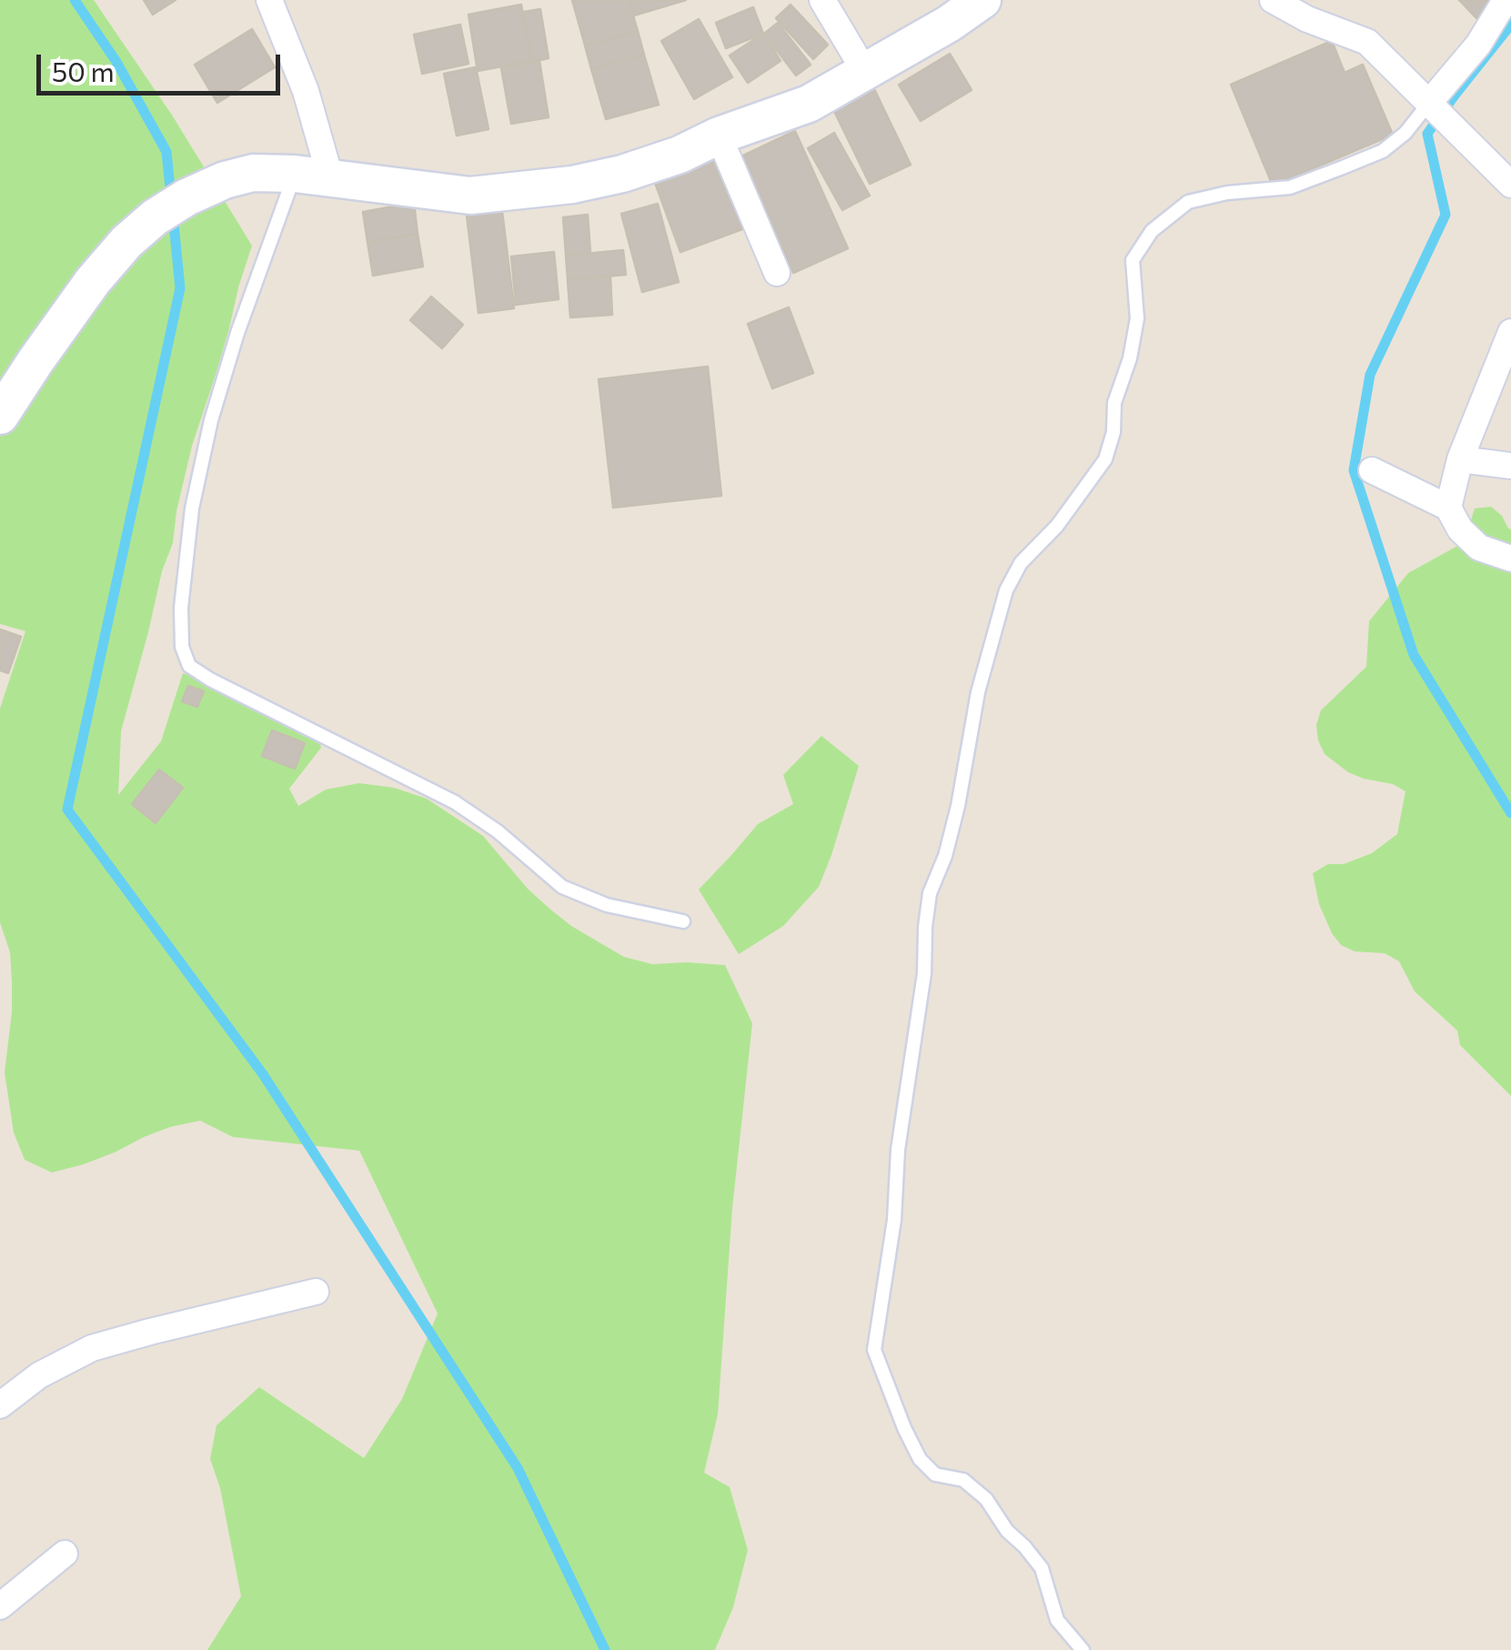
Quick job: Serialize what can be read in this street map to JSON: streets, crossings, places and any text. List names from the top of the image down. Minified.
{"scale_bar":"50 m"}
